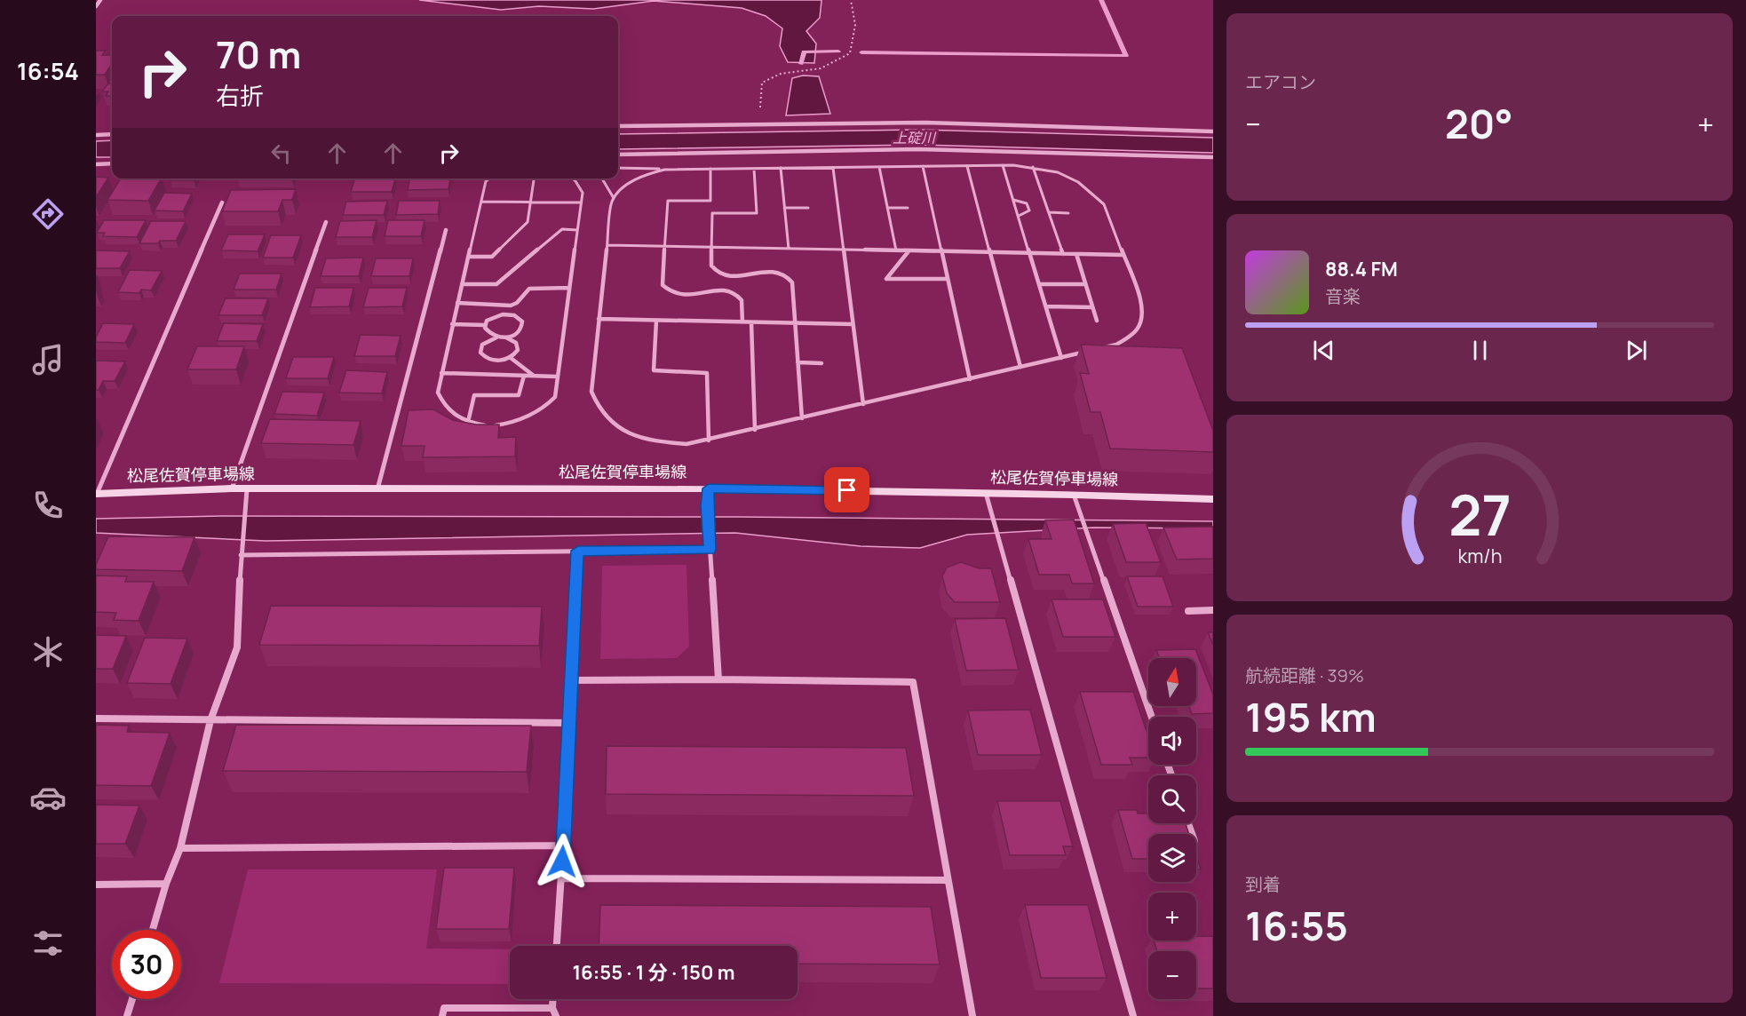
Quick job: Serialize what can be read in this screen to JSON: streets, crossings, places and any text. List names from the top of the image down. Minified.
{"streets":{"main road":["松尾佐賀停車場線"]},"water":["上碇川"],"north":"top","page":{"tabs":"16:54","tile":["エアコン",["航続距離 · 39%","195 km"],["到着","16:55"]],"turn":["70 m","右折"],"heat":["−","20°","+"],"song":["88.4 FM","音楽"],"map_buttons":["+","−"],"limit":"30","trip":"16:55 · 1 分 · 150 m","gauge":["27","km/h"]}}
